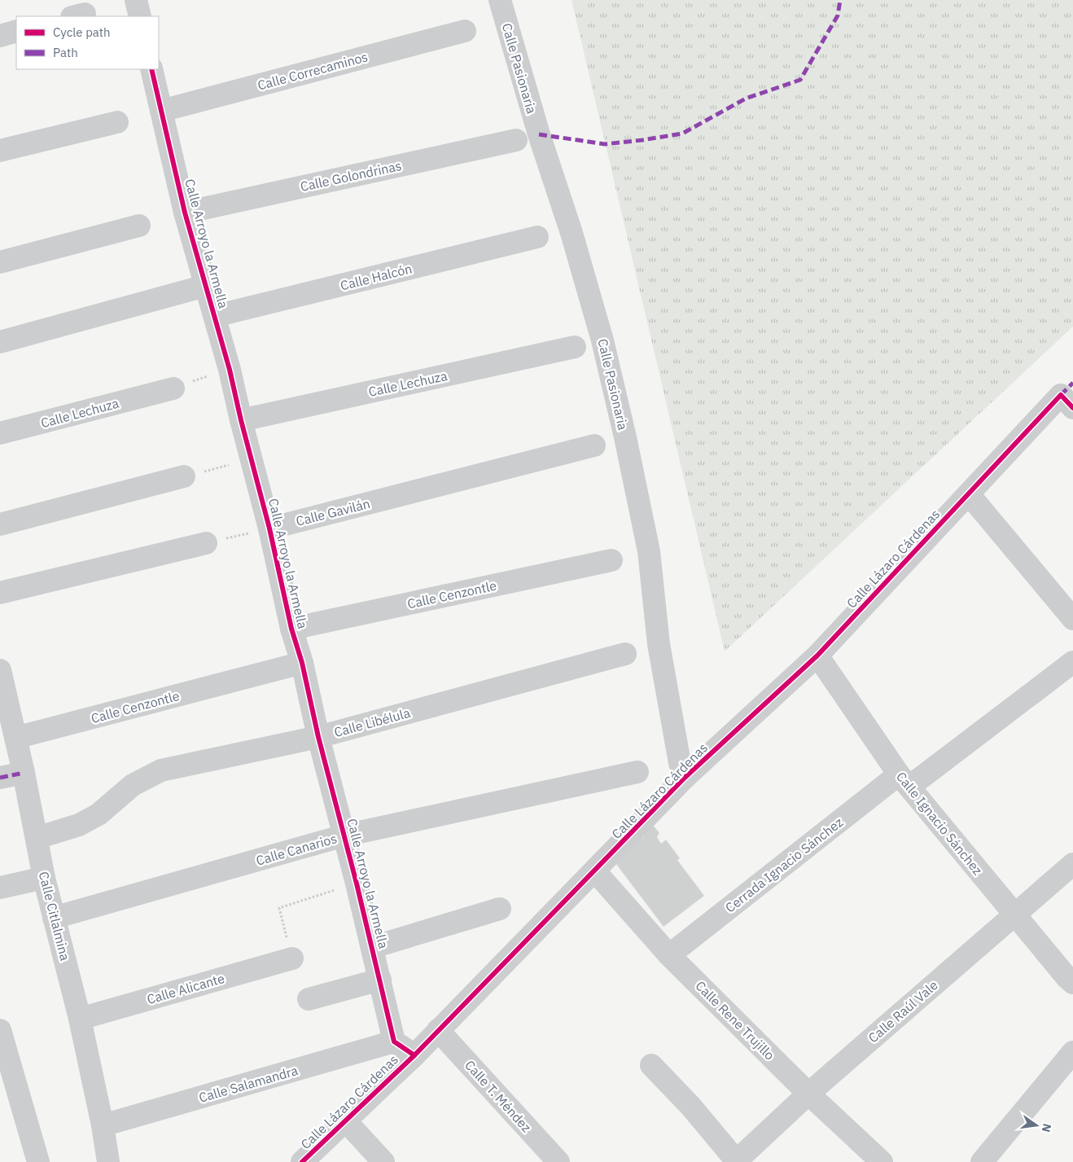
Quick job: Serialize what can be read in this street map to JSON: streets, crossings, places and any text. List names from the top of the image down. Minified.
{"streets":{"street":["Calle Pasionaria","Calle Correcaminos","Calle Golondrinas","Calle Arroyo la Armella","Calle Halcón","Calle Lechuza","Calle Gavilán","Calle Lázaro Cárdenas","Calle Cenzontle","Calle Libélula","Calle Ignacio Sánchez","Calle Canarios","Cerrada Ignacio Sánchez","Calle Citlalmina","Calle Alicante","Calle Raúl Vale","Calle Rene Trujillo","Calle Salamandra","Calle T. Méndez"]},"crossings":[["Calle Pasionaria","Calle Lázaro Cárdenas"],["Calle Correcaminos","Calle Arroyo la Armella"],["Calle Golondrinas","Calle Arroyo la Armella"],["Calle Arroyo la Armella","Calle Halcón"],["Calle Arroyo la Armella","Calle Lechuza"],["Calle Arroyo la Armella","Calle Gavilán"],["Calle Arroyo la Armella","Calle Cenzontle"],["Calle Arroyo la Armella","Calle Libélula"],["Calle Arroyo la Armella","Calle Canarios"],["Calle Arroyo la Armella","Calle Salamandra"],["Calle Lázaro Cárdenas","Calle Ignacio Sánchez"],["Calle Lázaro Cárdenas","Calle Rene Trujillo"],["Calle Lázaro Cárdenas","Calle T. Méndez"],["Calle Cenzontle","Calle Citlalmina"],["Calle Libélula","Calle Citlalmina"],["Calle Ignacio Sánchez","Cerrada Ignacio Sánchez"],["Calle Ignacio Sánchez","Calle Raúl Vale"],["Calle Canarios","Calle Citlalmina"],["Cerrada Ignacio Sánchez","Calle Rene Trujillo"],["Calle Citlalmina","Calle Alicante"],["Calle Citlalmina","Calle Salamandra"],["Calle Raúl Vale","Calle Rene Trujillo"]],"legend":["Cycle path","Path"],"north":"right"}
